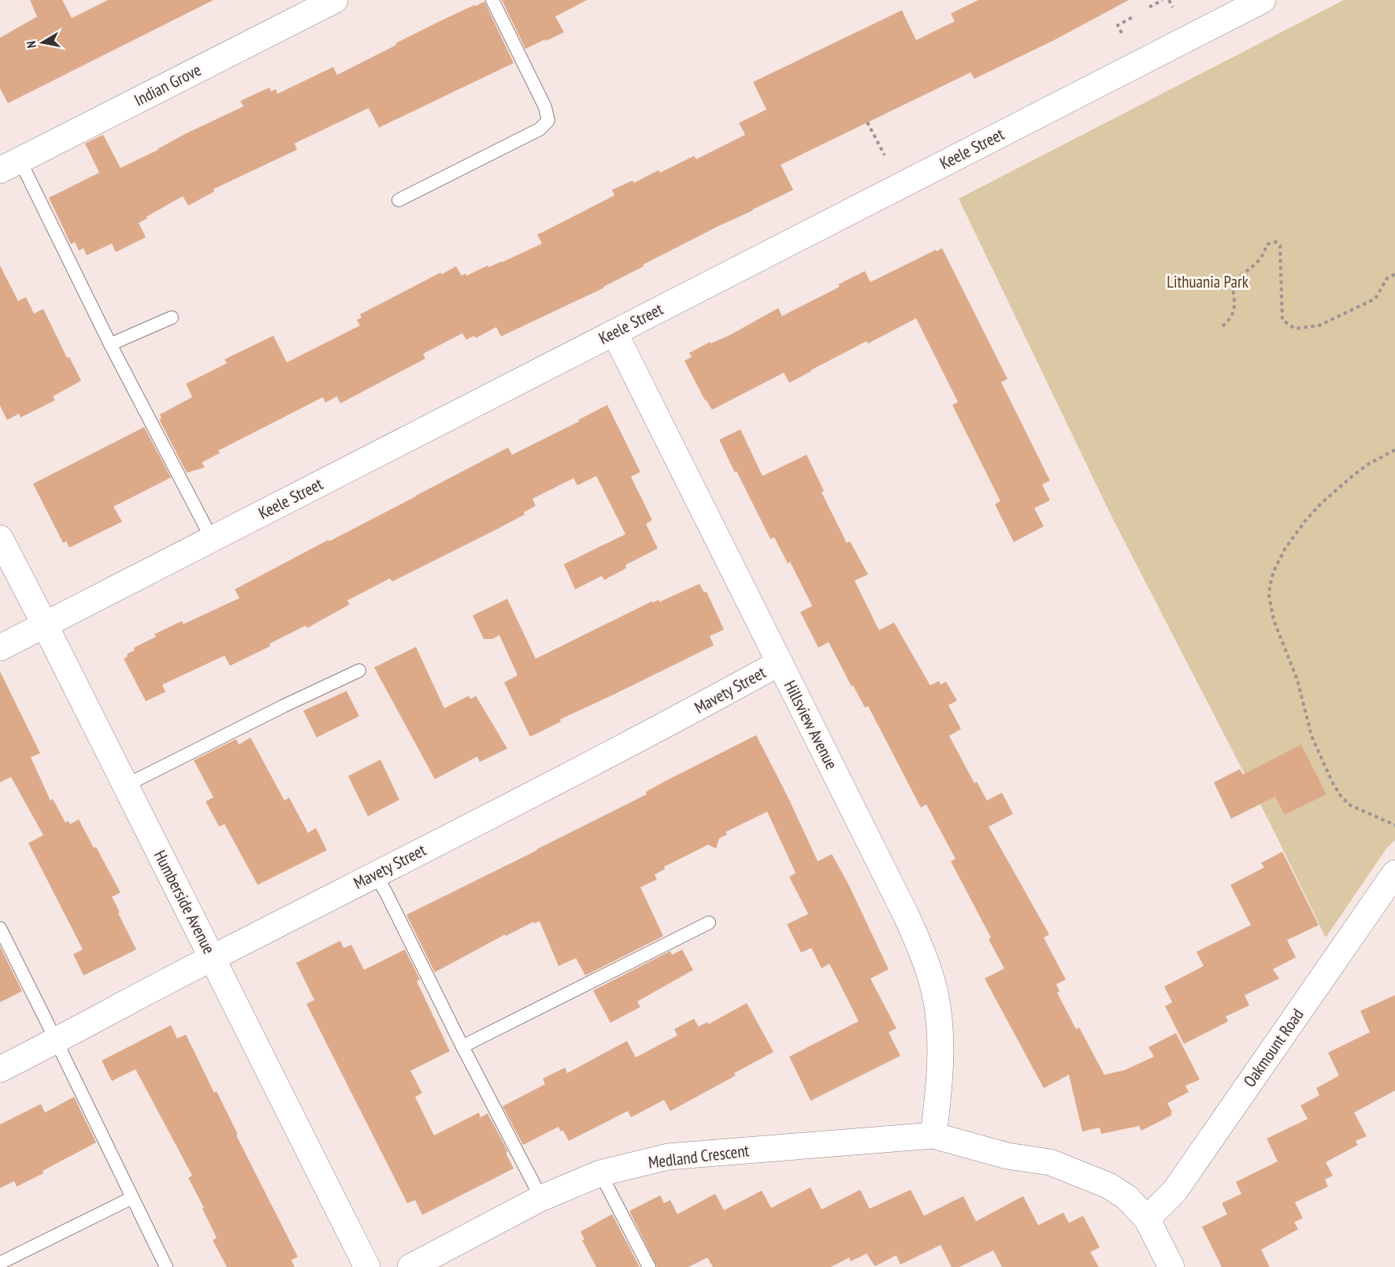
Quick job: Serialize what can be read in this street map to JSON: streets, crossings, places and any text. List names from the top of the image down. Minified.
{"streets":{"street":["Indian Grove","Keele Street","Mavety Street","Hillsview Avenue","Humberside Avenue","Oakmount Road","Medland Crescent"]},"crossings":[["Keele Street","Hillsview Avenue"],["Keele Street","Humberside Avenue"],["Mavety Street","Hillsview Avenue"],["Mavety Street","Humberside Avenue"],["Hillsview Avenue","Medland Crescent"],["Oakmount Road","Medland Crescent"]],"parks":["Lithuania Park"],"north":"left"}
